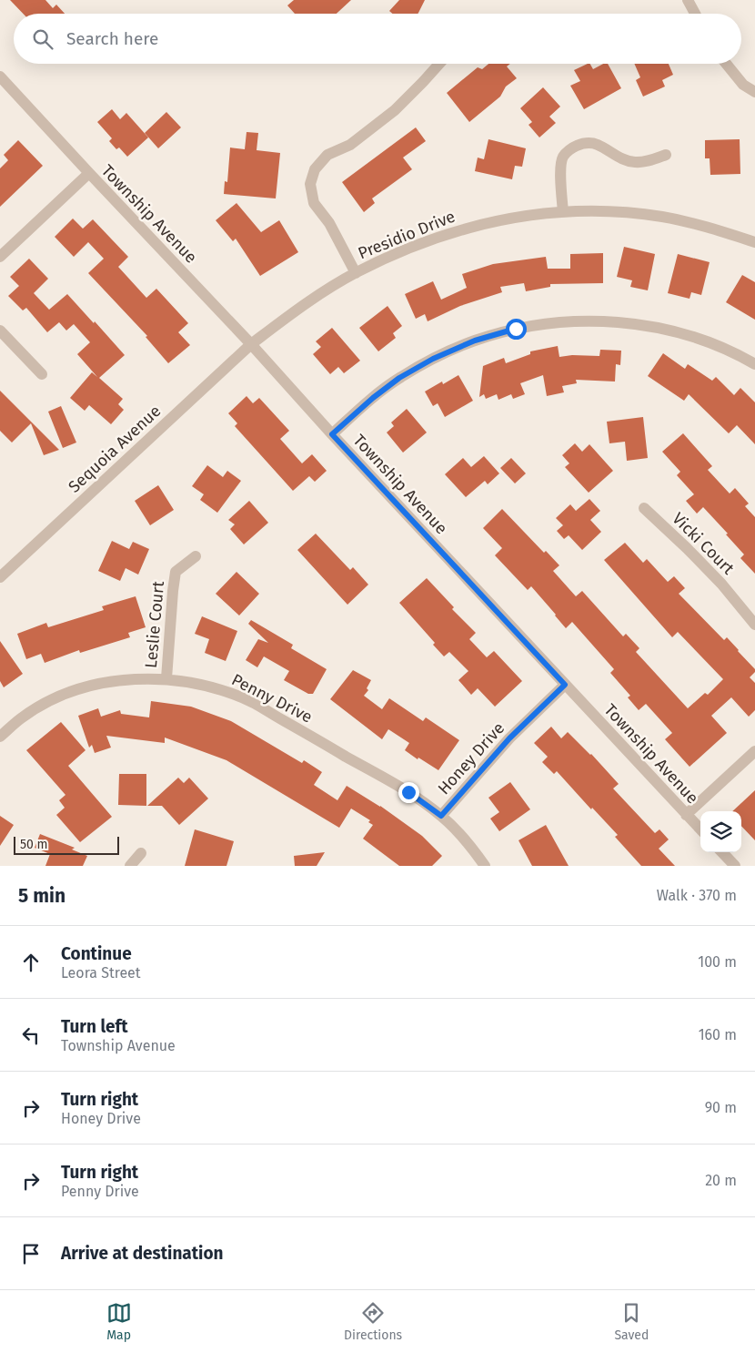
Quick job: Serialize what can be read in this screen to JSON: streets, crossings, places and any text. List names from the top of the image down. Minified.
{"streets":{"street":["Township Avenue","Presidio Drive","Sequoia Avenue","Vicki Court","Leslie Court","Penny Drive","Honey Drive"]},"crossings":[["Township Avenue","Presidio Drive"],["Township Avenue","Sequoia Avenue"],["Township Avenue","Honey Drive"],["Presidio Drive","Sequoia Avenue"],["Leslie Court","Penny Drive"],["Penny Drive","Honey Drive"]],"scale_bar":"50 m","page":{"search":"Search here","scale":"50 m","heading":["5 min","Walk · 370 m"],"list":[["Continue","Leora Street","100 m"],["Turn left","Township Avenue","160 m"],["Turn right","Honey Drive","90 m"],["Turn right","Penny Drive","20 m"],"Arrive at destination"],"nav":["Map","Directions","Saved"]}}
